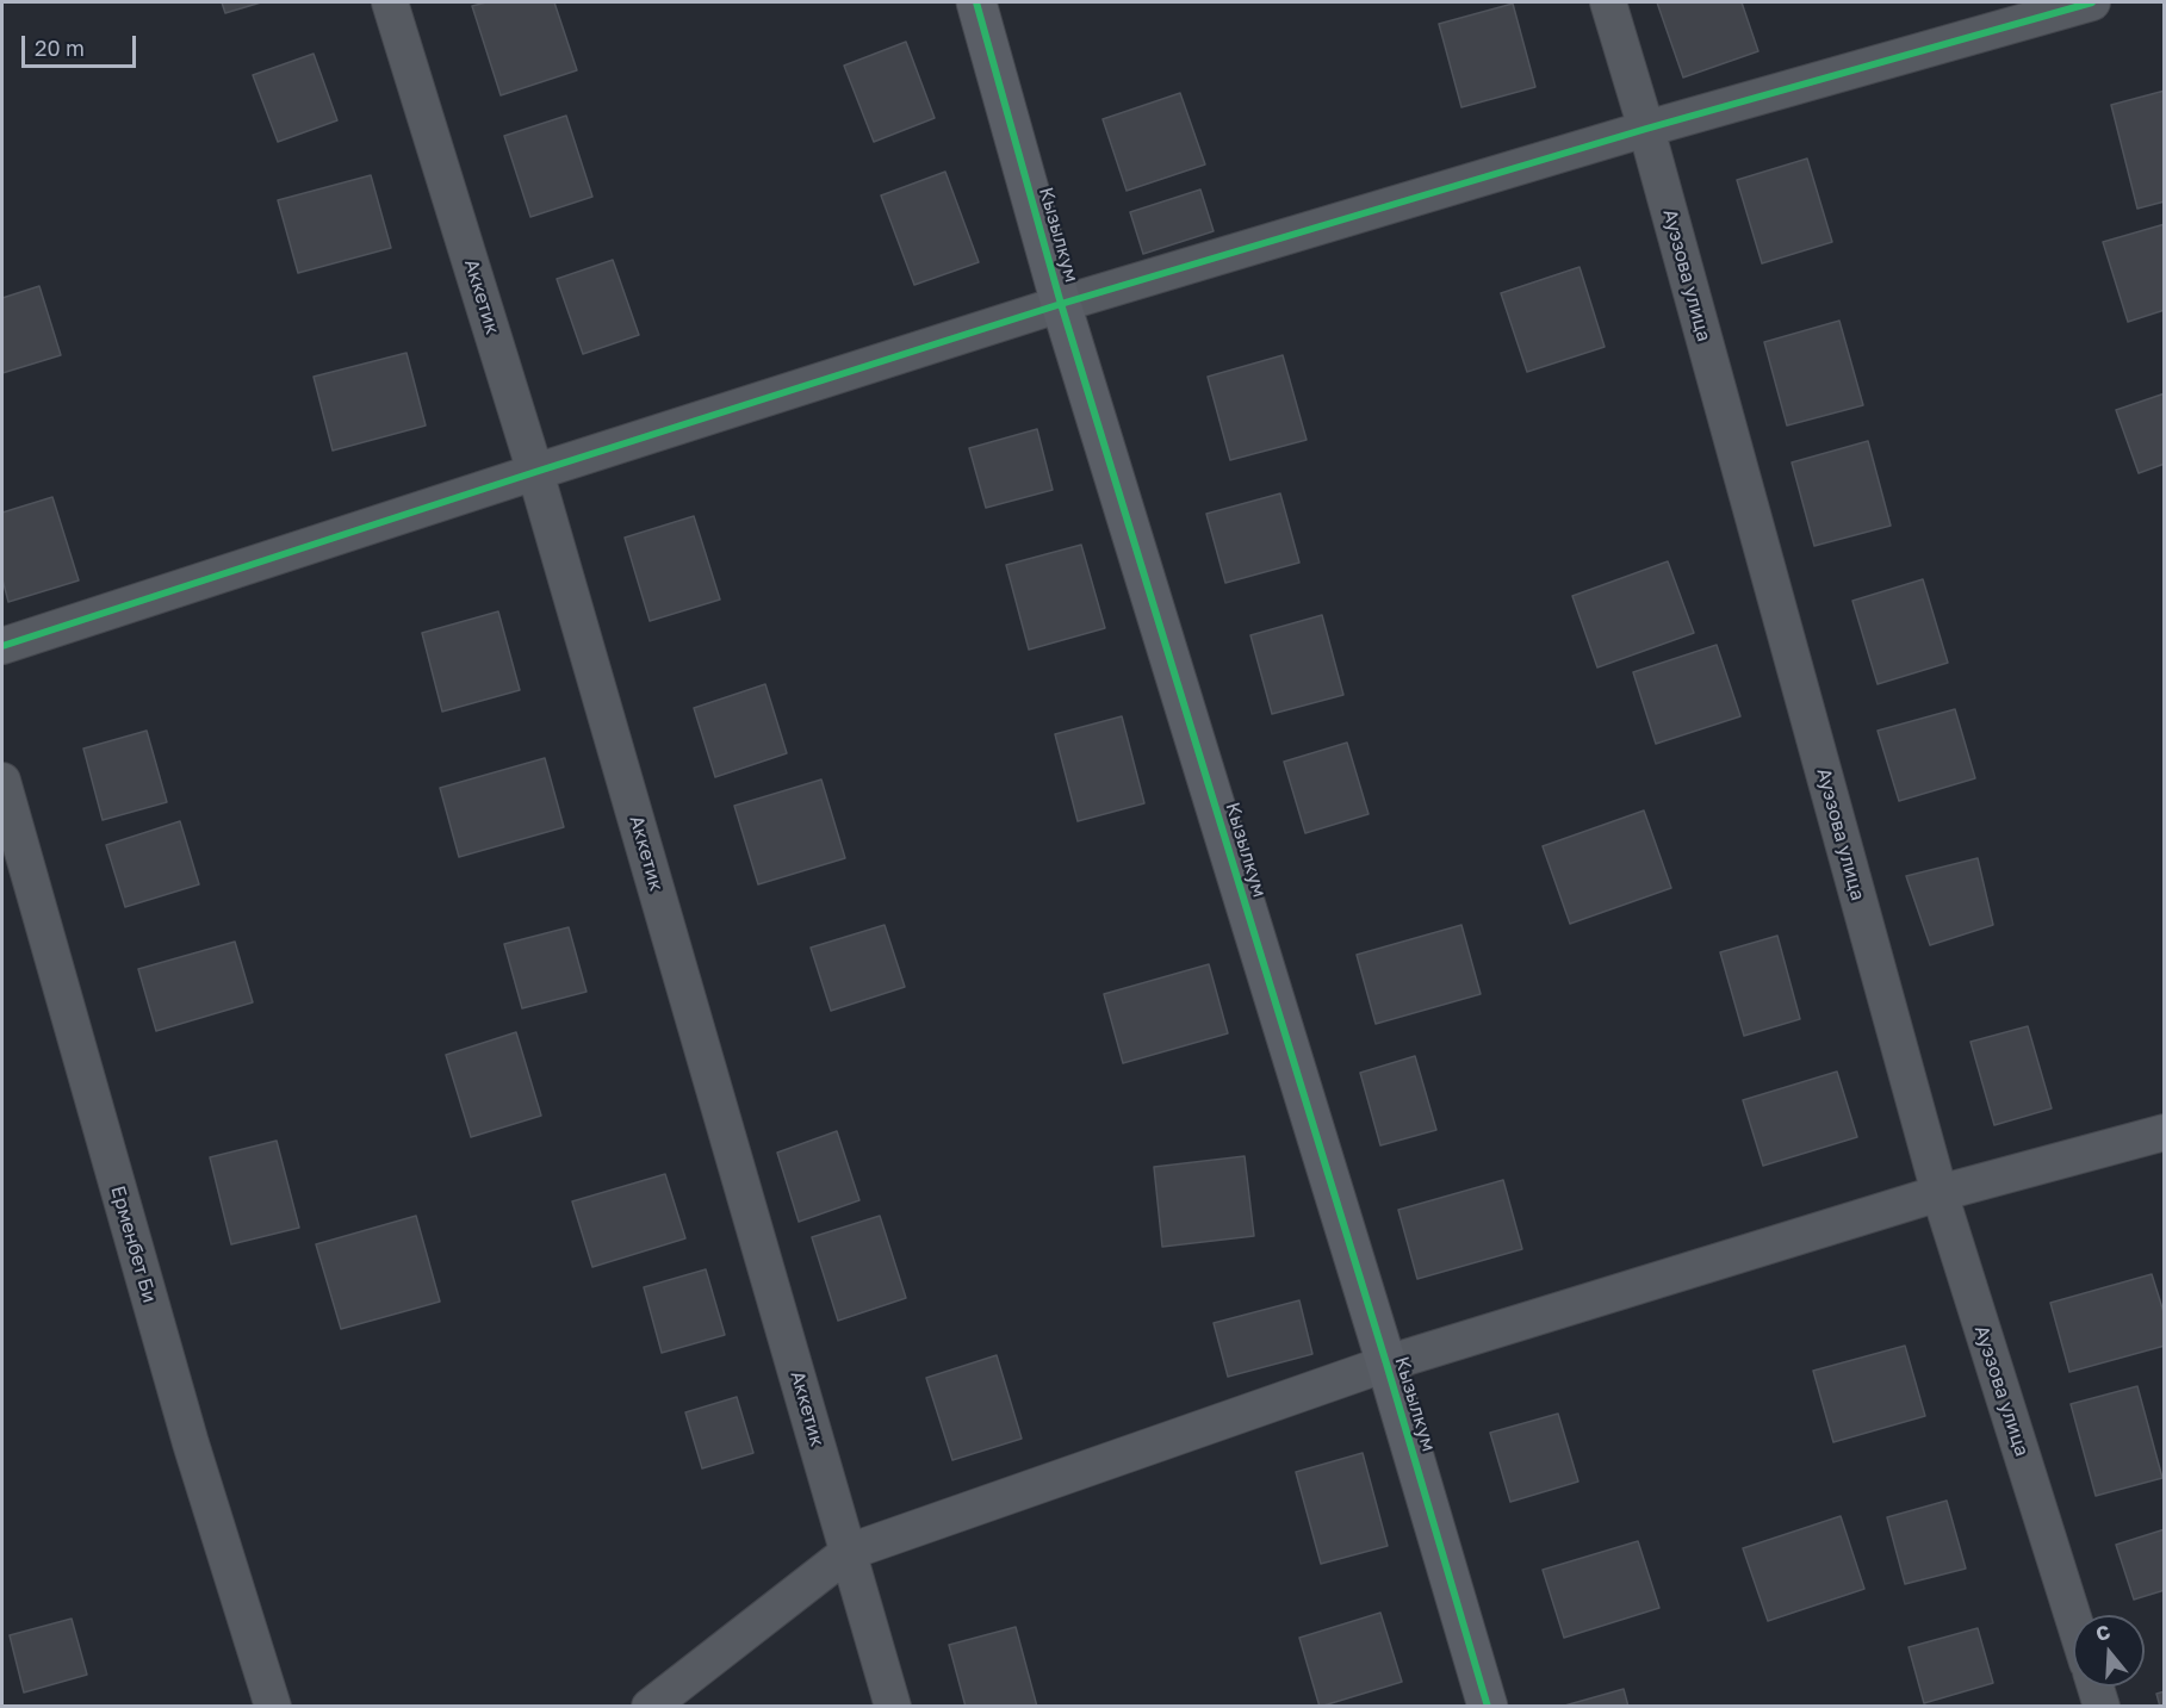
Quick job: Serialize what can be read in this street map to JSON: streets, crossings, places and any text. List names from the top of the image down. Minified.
{"streets":{"street":["Кызылкум","Ауэзова улица","Аккетик","Ерменбет Би"]},"scale_bar":"20 m","north":"top"}
